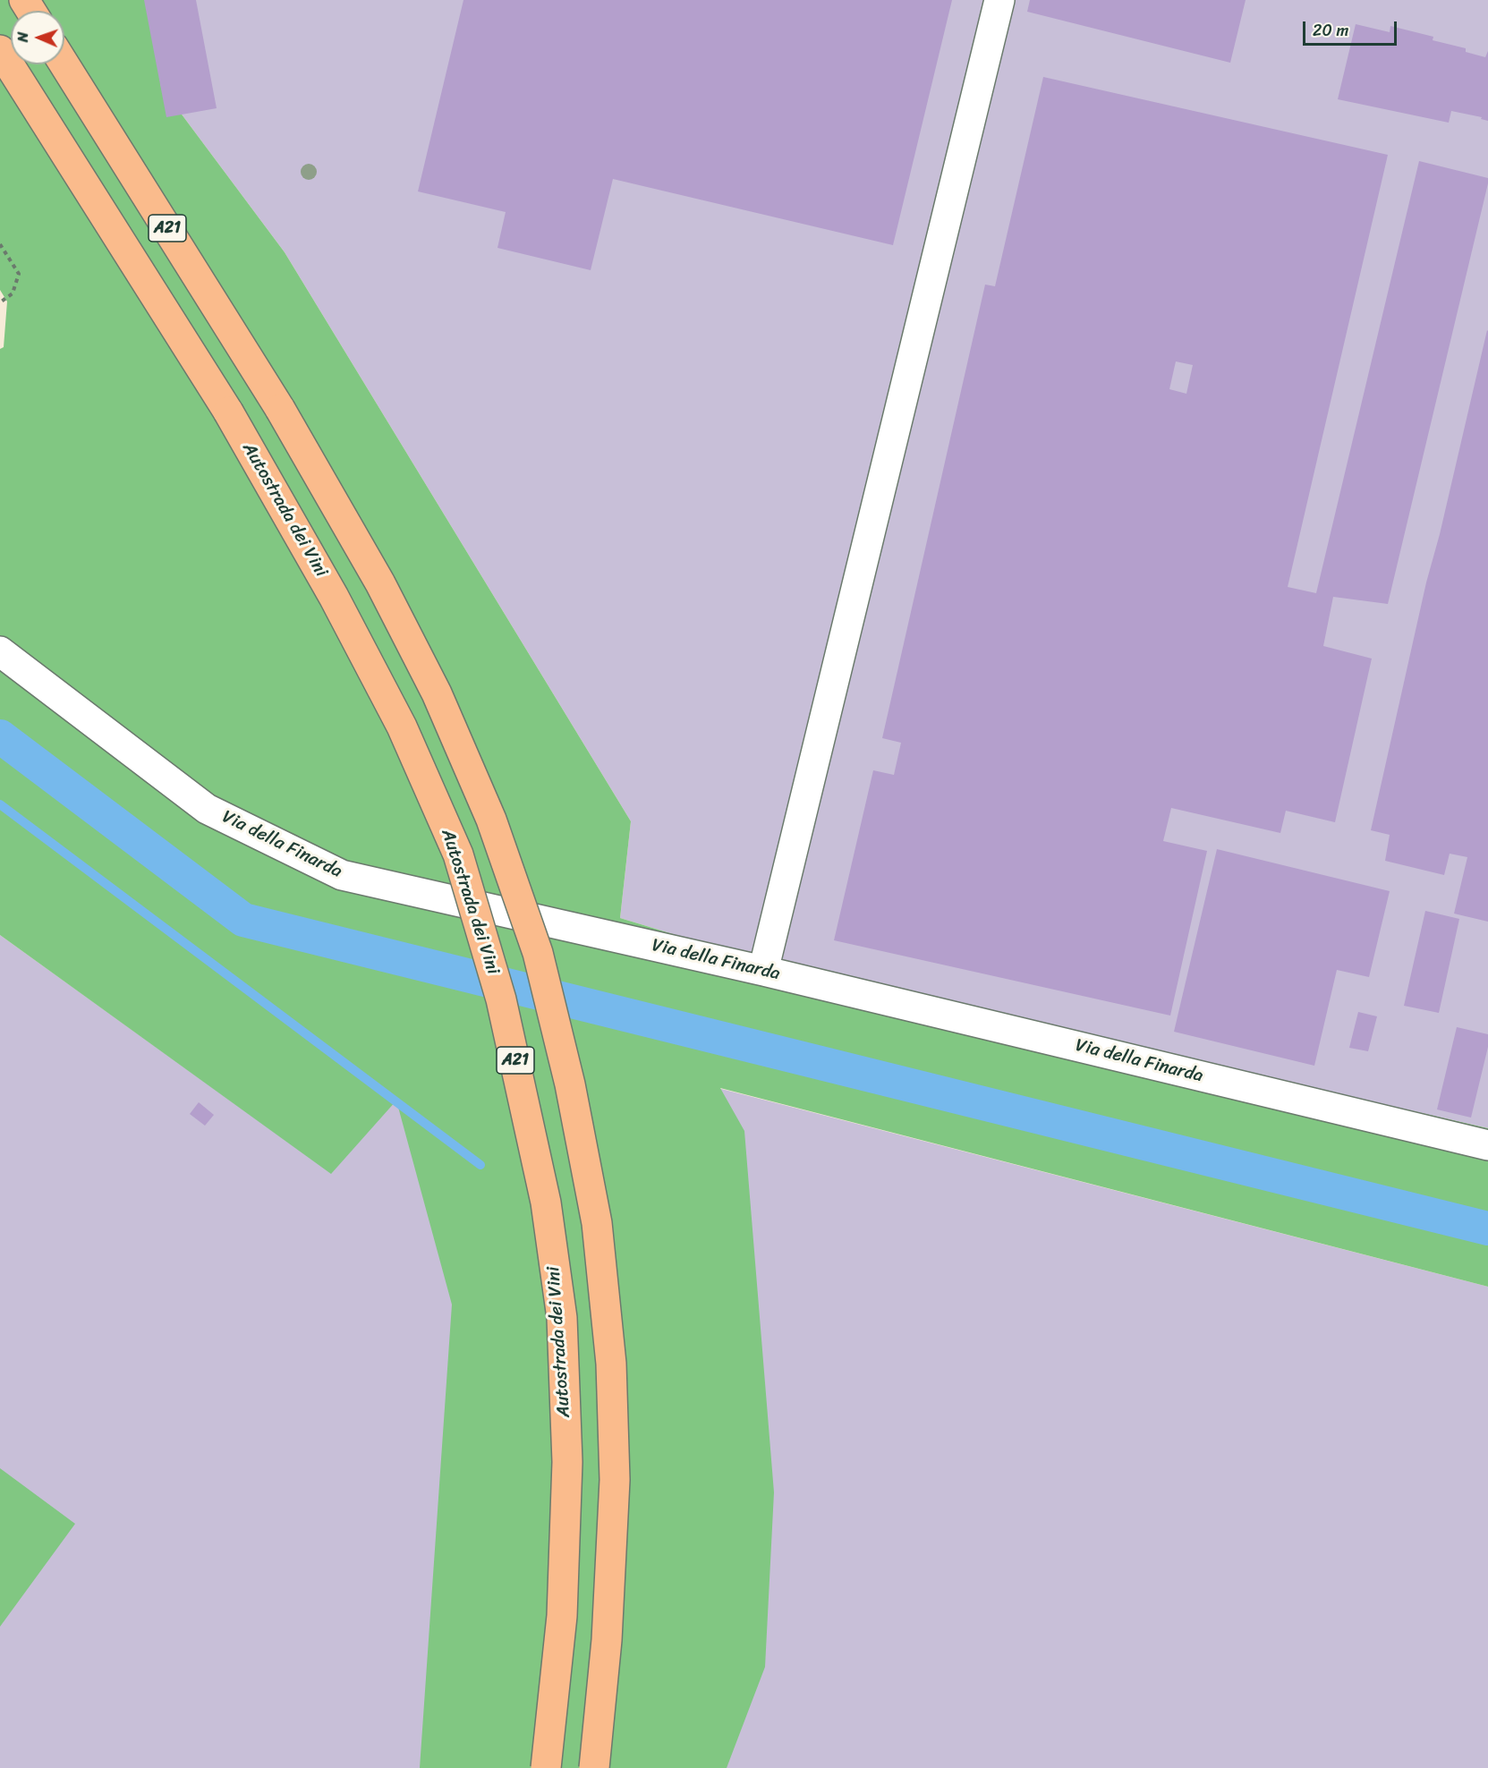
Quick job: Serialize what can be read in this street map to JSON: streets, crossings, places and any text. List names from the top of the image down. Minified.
{"streets":{"highway":["A21","Autostrada dei Vini"],"street":["Via della Finarda"]},"scale_bar":"20 m","north":"left"}
